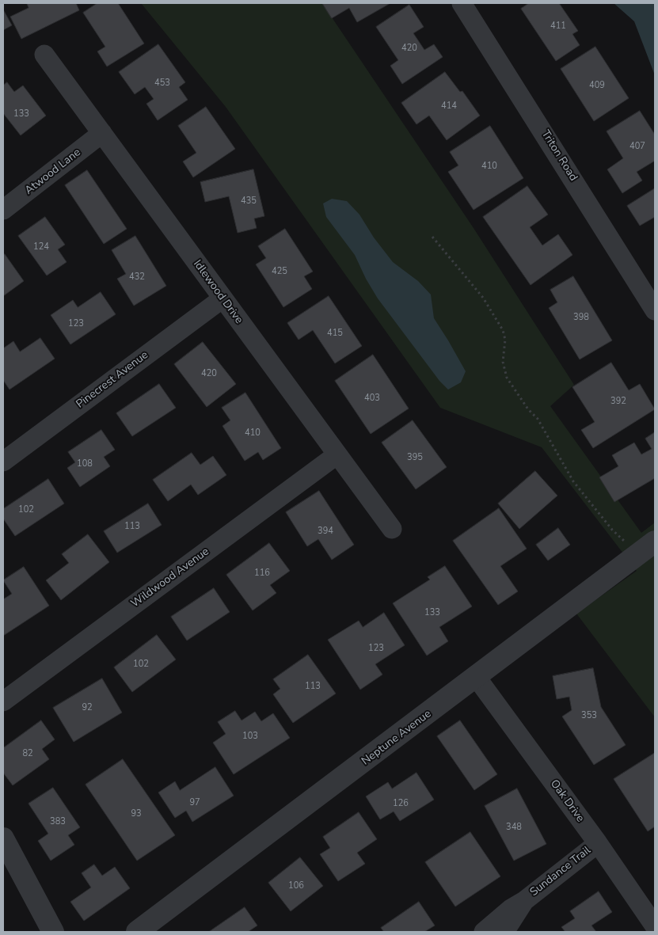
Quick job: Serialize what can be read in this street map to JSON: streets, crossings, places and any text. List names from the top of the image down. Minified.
{"streets":{"street":["Triton Road","Atwood Lane","Idlewood Drive","Pinecrest Avenue","Wildwood Avenue","Neptune Avenue","Oak Drive","Sundance Trail"]},"crossings":[["Atwood Lane","Idlewood Drive"],["Idlewood Drive","Pinecrest Avenue"],["Idlewood Drive","Wildwood Avenue"],["Neptune Avenue","Oak Drive"],["Oak Drive","Sundance Trail"]],"house_numbers":["411","420","453","409","414","133","407","410","435","124","425","432","398","123","415","420","403","392","410","395","108","102","113","394","116","133","123","102","113","92","353","103","82","97","126","93","383","348","106"]}
